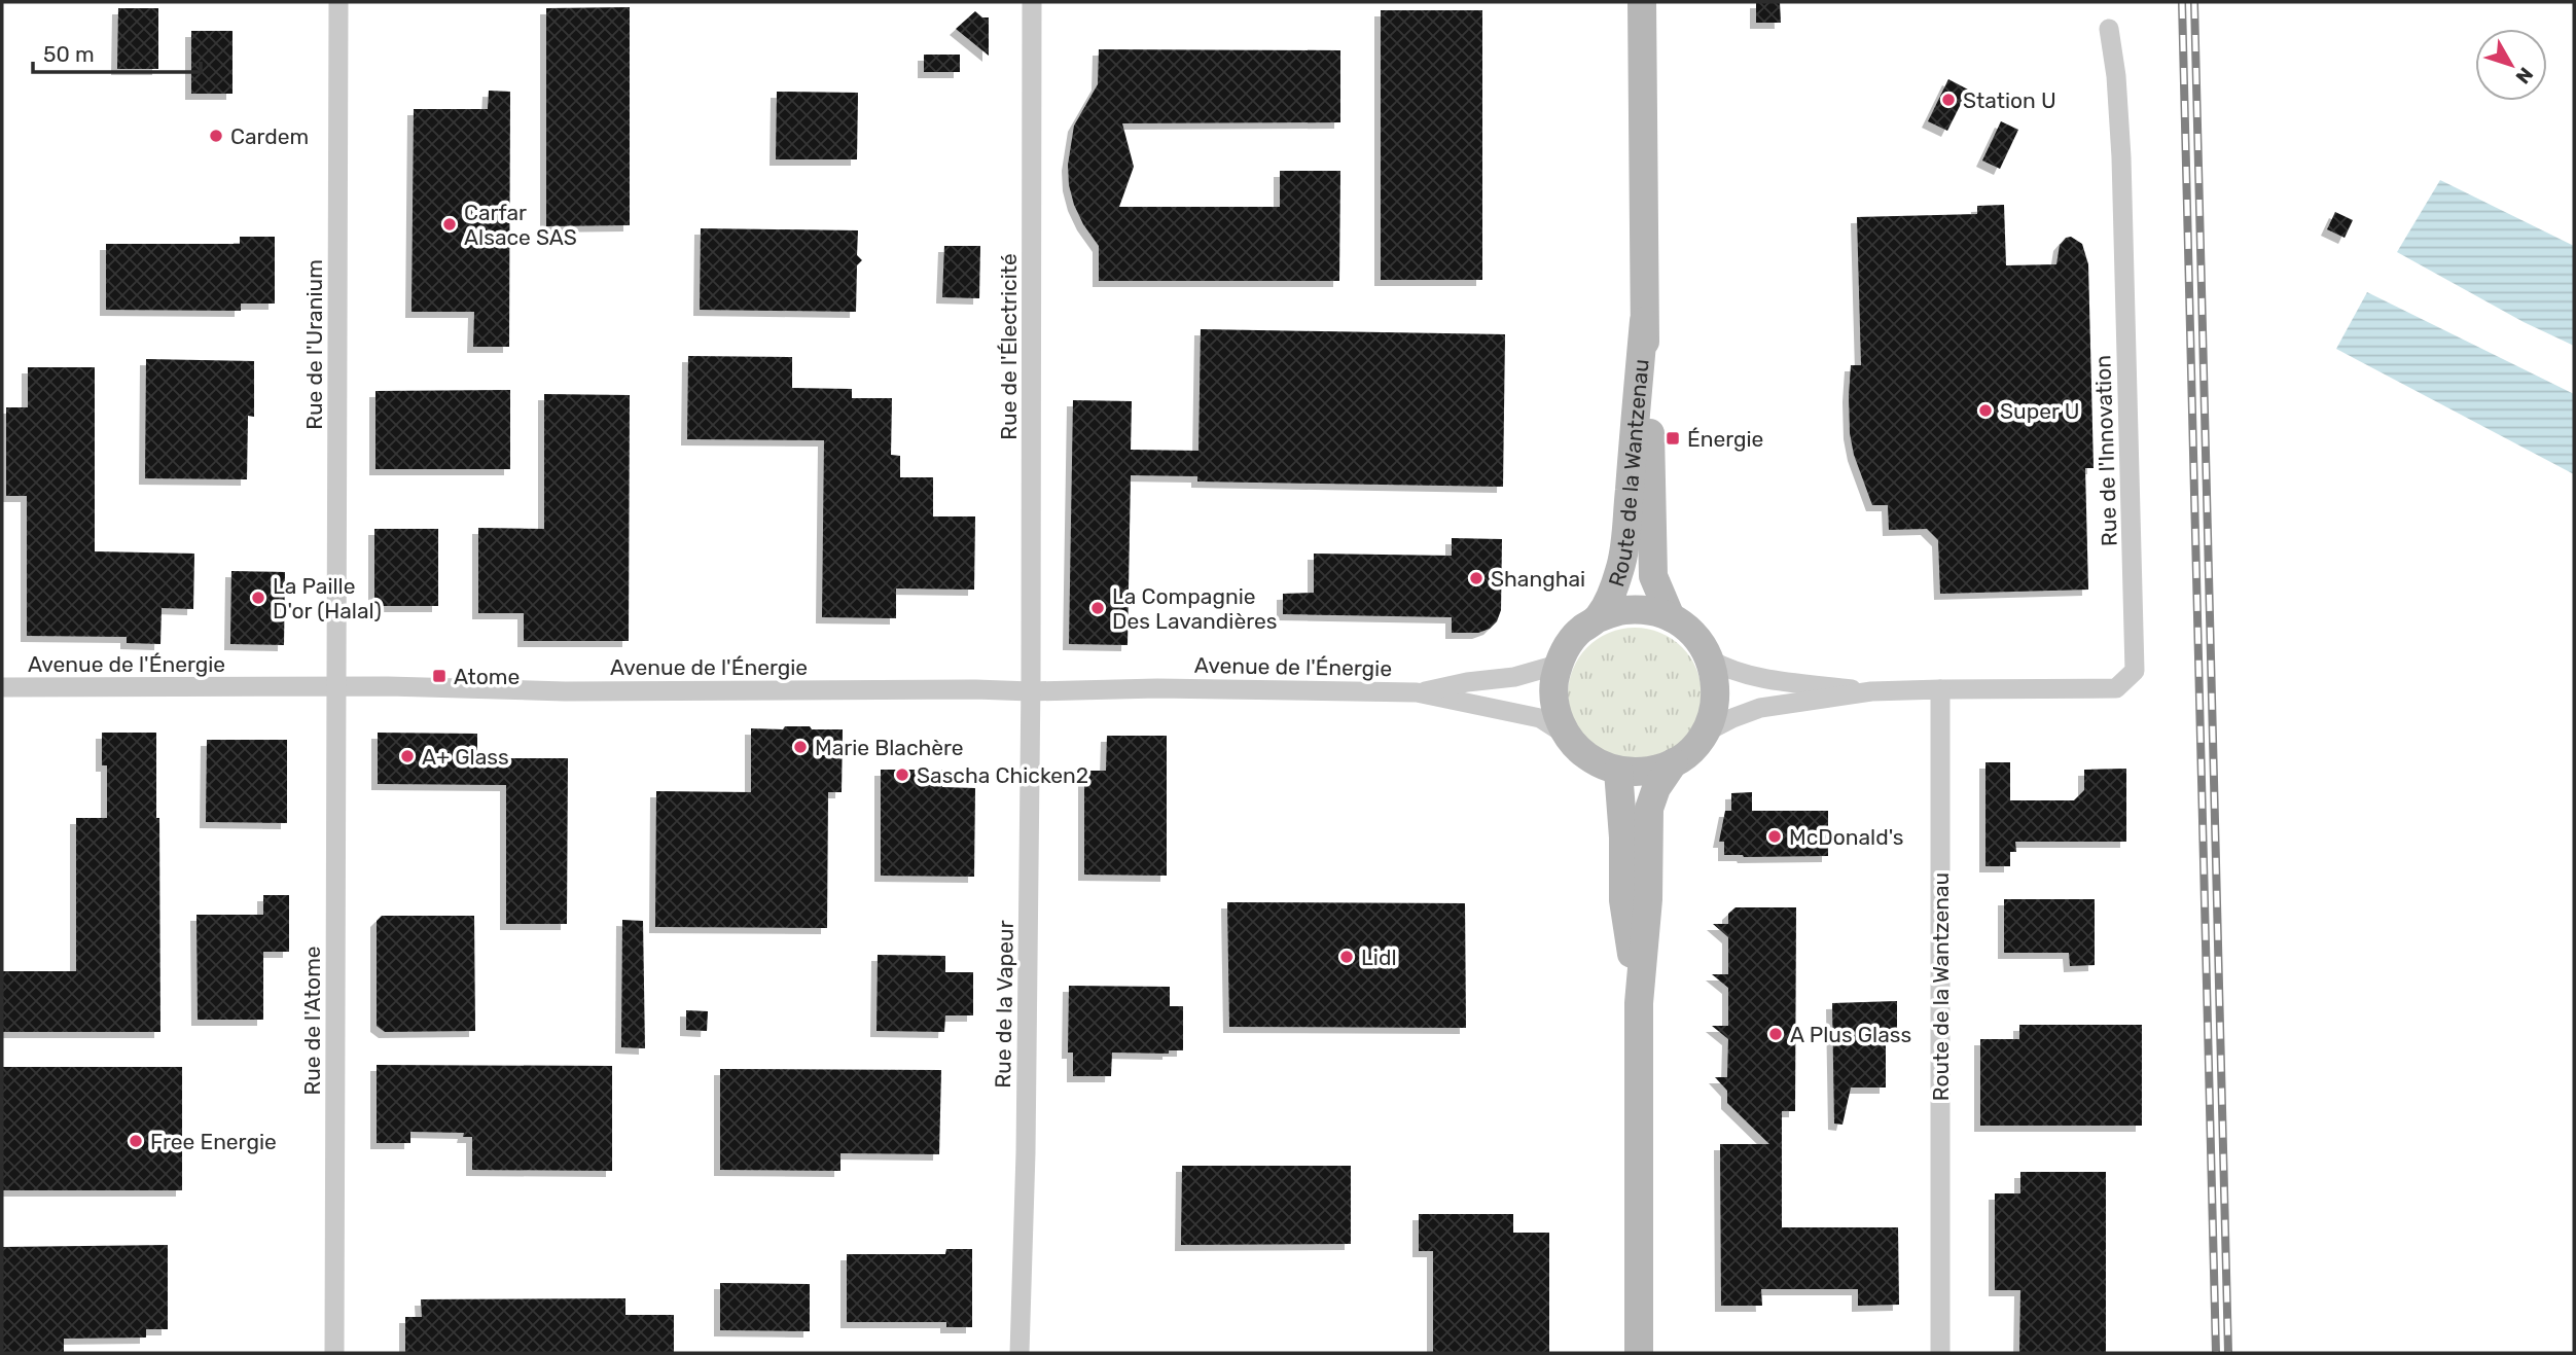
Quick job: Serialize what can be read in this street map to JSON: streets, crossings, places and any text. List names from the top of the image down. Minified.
{"streets":{"main road":["Route de la Wantzenau"],"street":["Rue de l'Uranium","Rue de l'Électricité","Rue de l'Innovation","Avenue de l'Énergie","Rue de la Vapeur","Rue de l'Atome"]},"crossings":[["Rue de l'Uranium","Avenue de l'Énergie"],["Rue de l'Uranium","Rue de l'Atome"],["Rue de l'Électricité","Avenue de l'Énergie"],["Rue de l'Électricité","Rue de la Vapeur"],["Rue de l'Innovation","Route de la Wantzenau"],["Route de la Wantzenau","Avenue de l'Énergie"],["Avenue de l'Énergie","Rue de la Vapeur"],["Avenue de l'Énergie","Rue de l'Atome"]],"places":{"other":["Station U","Cardem","Carfar Alsace SAS","Super U","Shanghai","La Paille D'or (Halal)","La Compagnie Des Lavandières","Marie Blachère","A+ Glass","Sascha Chicken2","McDonald's","Lidl","A Plus Glass","Free Energie"],"transit":["Énergie","Atome"]},"scale_bar":"50 m","north":"bottom right"}
